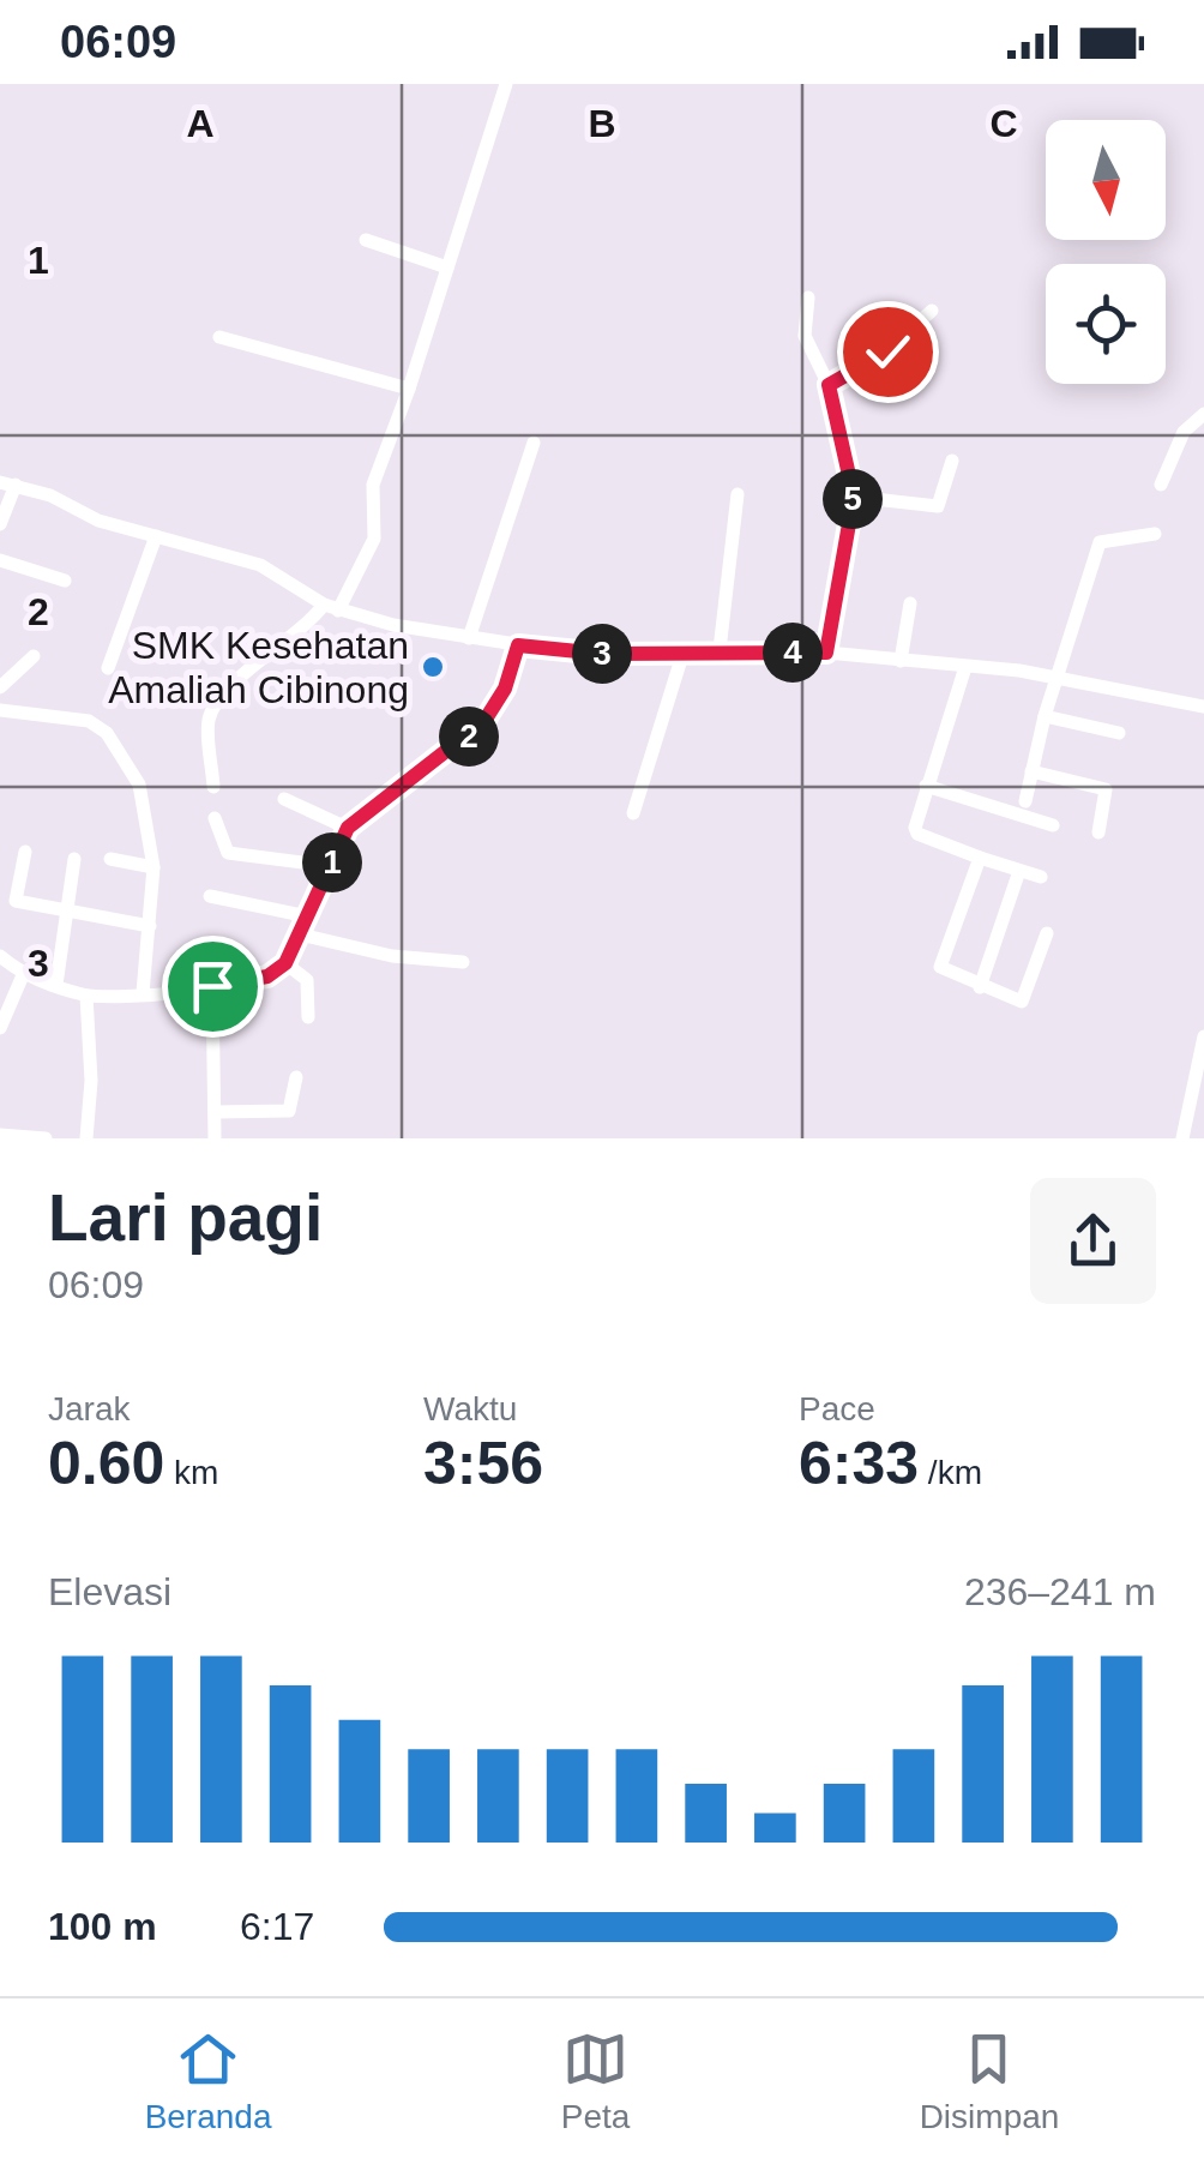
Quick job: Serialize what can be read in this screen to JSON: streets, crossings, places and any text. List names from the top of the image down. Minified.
{"places":["SMK Kesehatan Amaliah Cibinong"],"north":"bottom","page":{"status":"06:09","pins":["5","4","3","2","1"],"heading":["Lari pagi","06:09"],"stats":[["Jarak","0.60 km"],["Waktu","3:56"],["Pace","6:33 /km"]],"chart":["Elevasi","236–241 m"],"list":[{"name":"100 m","note":"6:17"}],"tabs":["Beranda","Peta","Disimpan"]},"grid":{"columns":["A","B","C"],"rows":["1","2","3"]}}
